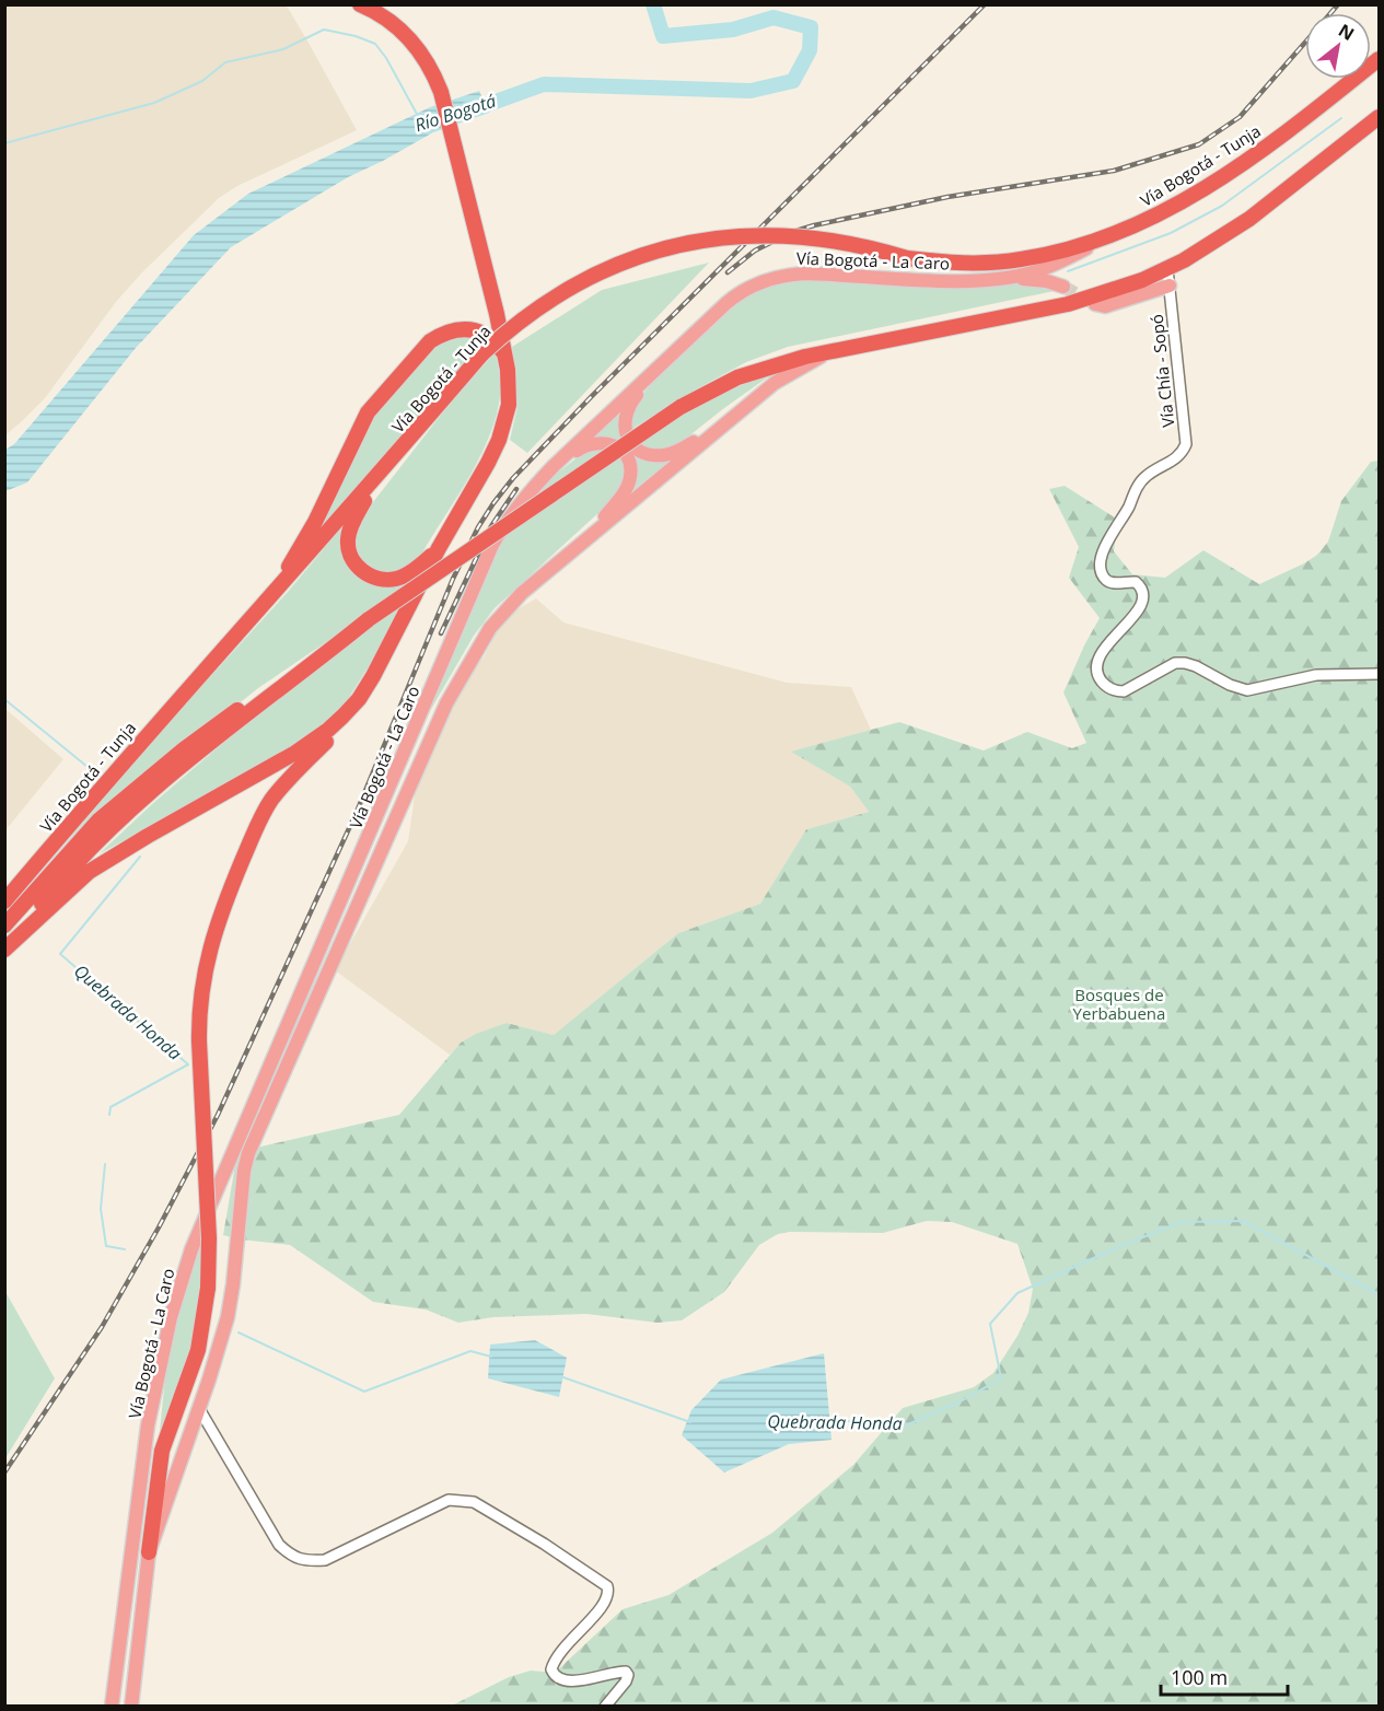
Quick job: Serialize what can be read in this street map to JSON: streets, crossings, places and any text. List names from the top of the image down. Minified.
{"streets":{"highway":["Vía Bogotá - Tunja"],"main road":["Vía Bogotá - La Caro"],"street":["Vía Chía - Sopó"]},"crossings":[["Vía Bogotá - Tunja","Vía Bogotá - La Caro"]],"water":["Río Bogotá","Quebrada Honda"],"parks":["Bosques de Yerbabuena"],"scale_bar":"100 m","north":"top right"}
